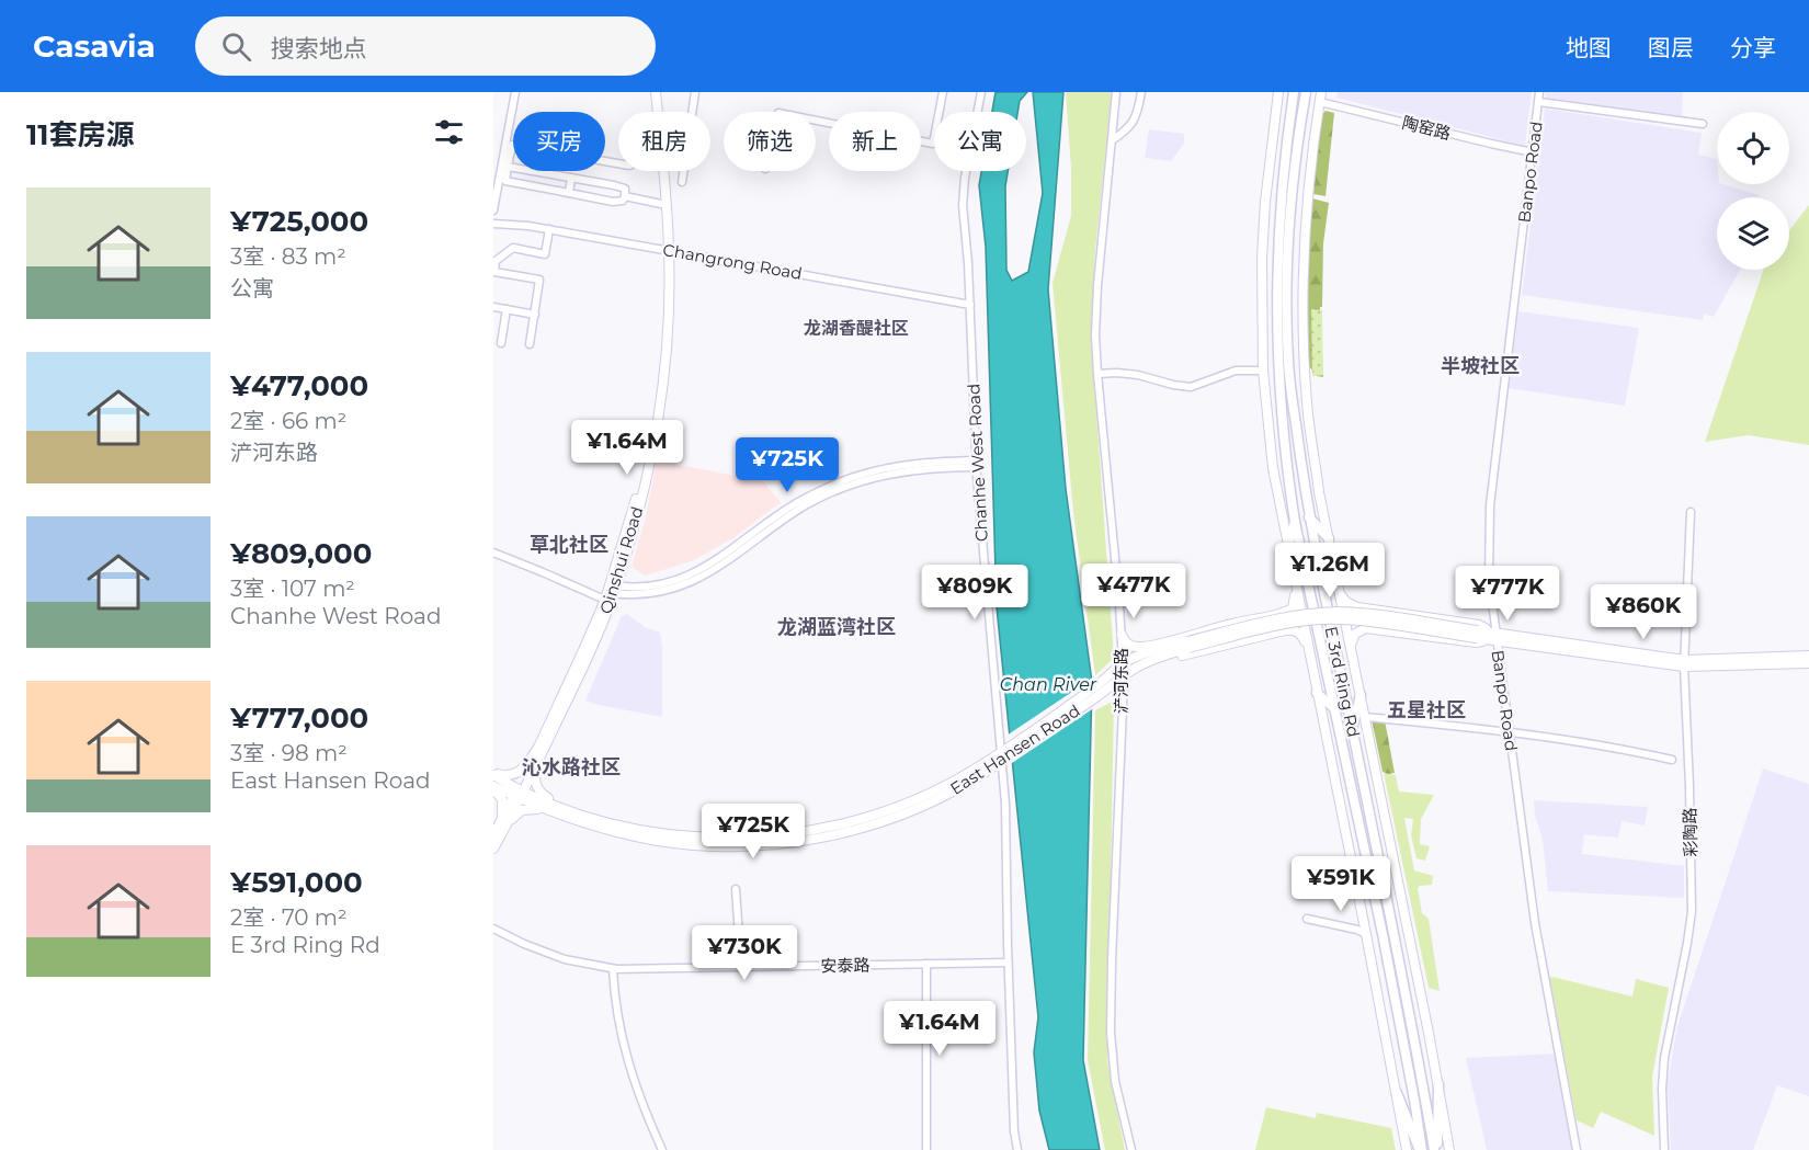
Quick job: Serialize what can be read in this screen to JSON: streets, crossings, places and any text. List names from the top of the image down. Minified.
{"streets":{"highway":["E 3rd Ring Rd"],"main road":["Qinshui Road","East Hansen Road"],"street":["陶窑路","Banpo Road","Changrong Road","Chanhe West Road","浐河东路","彩陶路","安泰路"]},"crossings":[["陶窑路","Banpo Road"],["Banpo Road","East Hansen Road"],["Changrong Road","Chanhe West Road"],["Changrong Road","Qinshui Road"],["Chanhe West Road","East Hansen Road"],["Chanhe West Road","安泰路"],["Qinshui Road","East Hansen Road"],["浐河东路","East Hansen Road"],["East Hansen Road","彩陶路"]],"districts":["龙湖香醍社区","半坡社区","草北社区","龙湖蓝湾社区","五星社区","沁水路社区"],"water":["Chan River"],"page":{"header":"Casavia","search":"搜索地点","nav":["地图","图层","分享"],"heading":"11套房源","chip":["买房","租房","筛选","新上","公寓"],"list":[{"name":"¥725,000","note":"3室 · 83 m² · 公寓"},{"name":"¥477,000","note":"2室 · 66 m² · 浐河东路"},{"name":"¥809,000","note":"3室 · 107 m² · Chanhe West Road"},{"name":"¥777,000","note":"3室 · 98 m² · East Hansen Road"},{"name":"¥591,000","note":"2室 · 70 m² · E 3rd Ring Rd"}],"price":["¥1.64M","¥725K","¥1.26M","¥477K","¥809K","¥777K","¥860K","¥725K","¥591K","¥730K","¥1.64M"]}}
